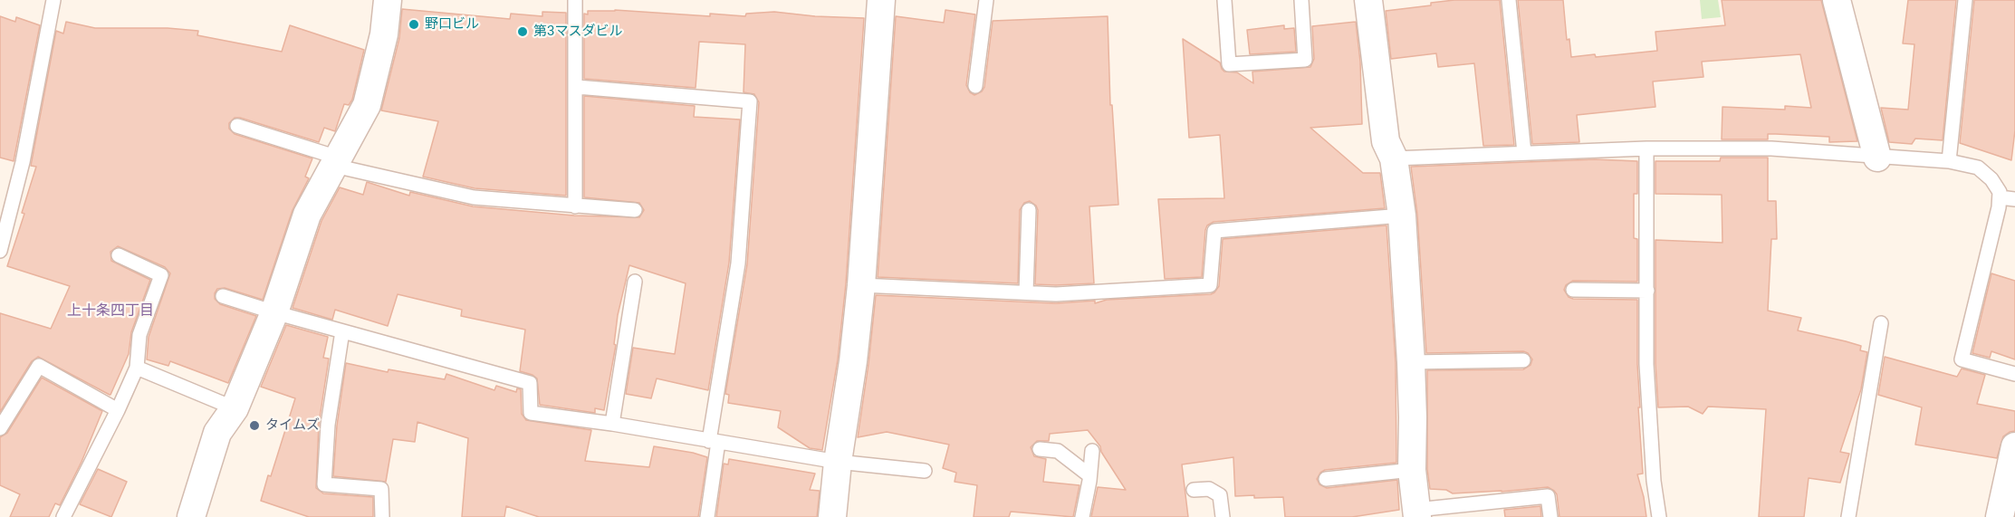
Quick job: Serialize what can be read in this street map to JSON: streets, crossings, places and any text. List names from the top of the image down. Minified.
{"districts":["上十条四丁目"],"places":["野口ビル","第3マスダビル","タイムズ"]}
